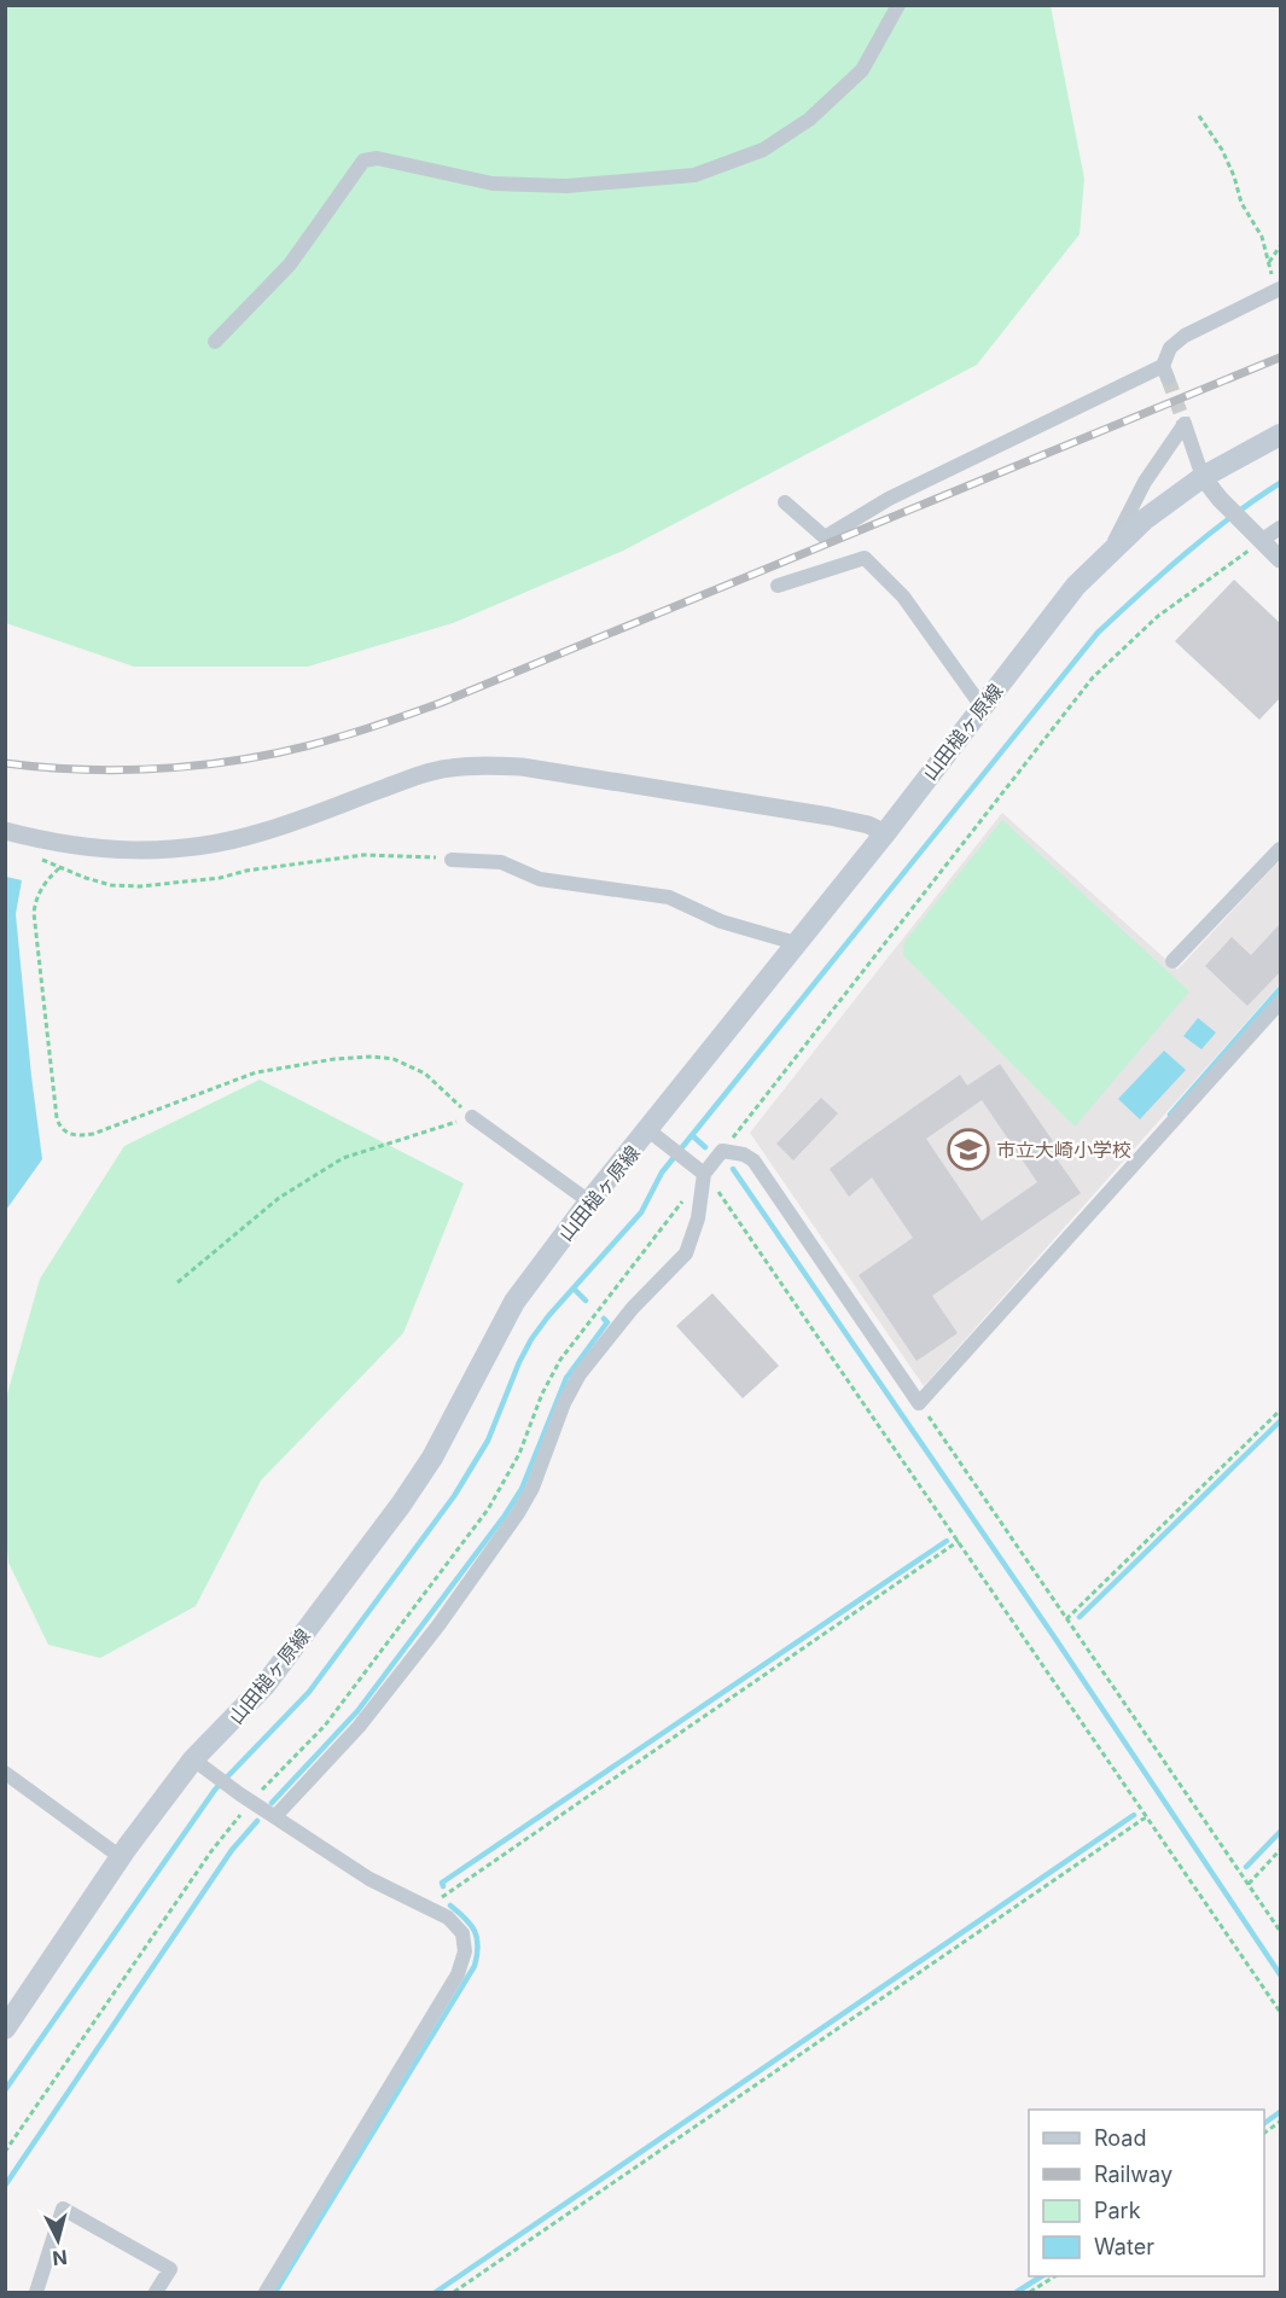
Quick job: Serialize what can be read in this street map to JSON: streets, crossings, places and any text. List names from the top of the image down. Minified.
{"streets":{"main road":["山田槌ヶ原線"]},"places":{"school or university":["市立大崎小学校"]},"legend":["Road","Railway","Park","Water"],"north":"bottom"}
